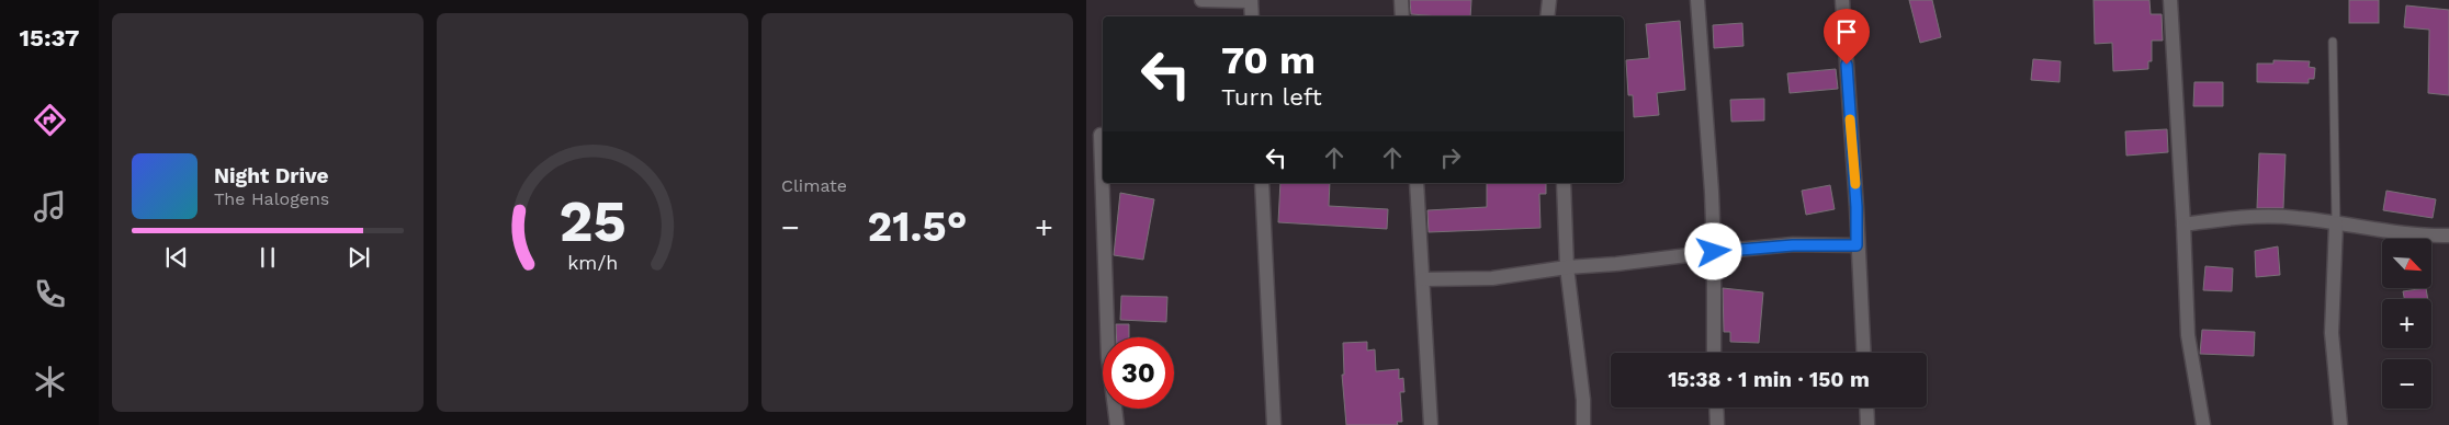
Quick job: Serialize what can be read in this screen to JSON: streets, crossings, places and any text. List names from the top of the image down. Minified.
{"north":"bottom right","page":{"tabs":"15:37","tile":"Climate","turn":["70 m","Turn left"],"song":["Night Drive","The Halogens"],"heat":["−","21.5°","+"],"map_buttons":["+","−"],"limit":"30","trip":"15:38 · 1 min · 150 m","gauge":["25","km/h"]}}
